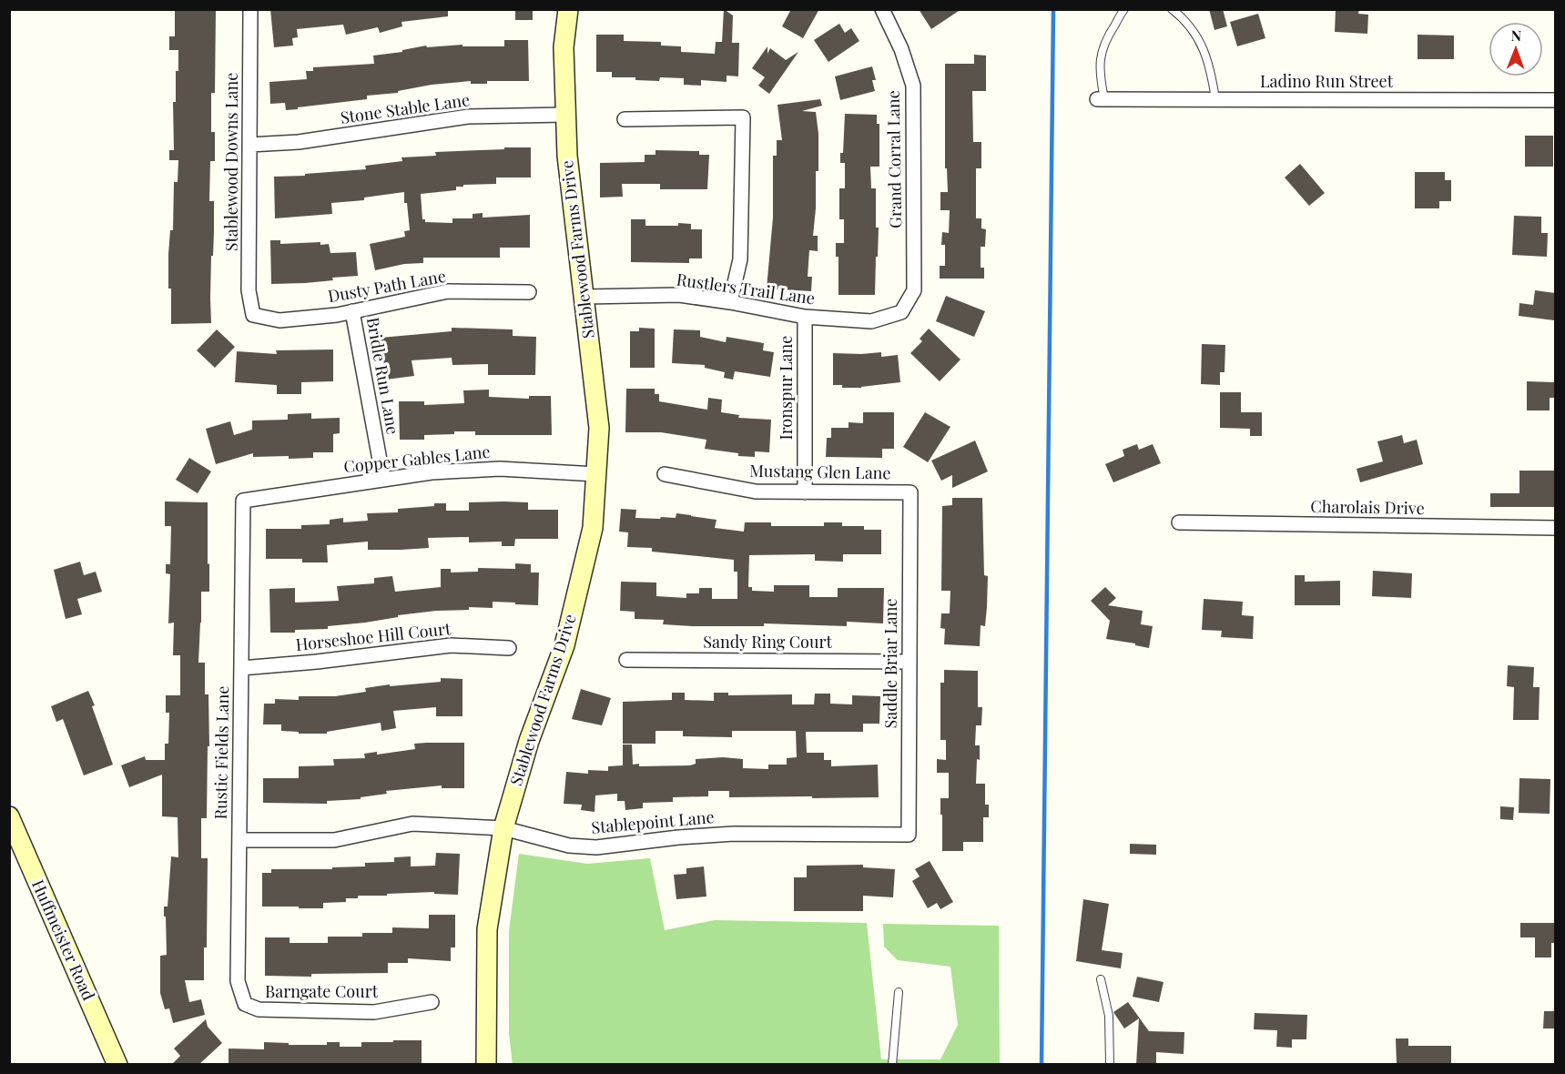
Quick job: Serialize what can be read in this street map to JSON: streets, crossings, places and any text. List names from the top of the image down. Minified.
{"streets":{"street":["Ladino Run Street","Stone Stable Lane","Grand Corral Lane","Stablewood Downs Lane","Stablewood Farms Drive","Dusty Path Lane","Rustlers Trail Lane","Bridle Run Lane","Ironspur Lane","Copper Gables Lane","Mustang Glen Lane","Charolais Drive","Horseshoe Hill Court","Sandy Ring Court","Saddle Briar Lane","Rustic Fields Lane","Stablepoint Lane","Huffmeister Road","Barngate Court"]},"crossings":[["Stone Stable Lane","Stablewood Downs Lane"],["Stone Stable Lane","Stablewood Farms Drive"],["Grand Corral Lane","Rustlers Trail Lane"],["Stablewood Downs Lane","Dusty Path Lane"],["Stablewood Farms Drive","Rustlers Trail Lane"],["Stablewood Farms Drive","Copper Gables Lane"],["Stablewood Farms Drive","Stablepoint Lane"],["Dusty Path Lane","Bridle Run Lane"],["Rustlers Trail Lane","Ironspur Lane"],["Bridle Run Lane","Copper Gables Lane"],["Ironspur Lane","Mustang Glen Lane"],["Copper Gables Lane","Rustic Fields Lane"],["Mustang Glen Lane","Saddle Briar Lane"],["Horseshoe Hill Court","Rustic Fields Lane"],["Sandy Ring Court","Saddle Briar Lane"],["Saddle Briar Lane","Stablepoint Lane"],["Rustic Fields Lane","Stablepoint Lane"],["Rustic Fields Lane","Barngate Court"]],"north":"top"}
